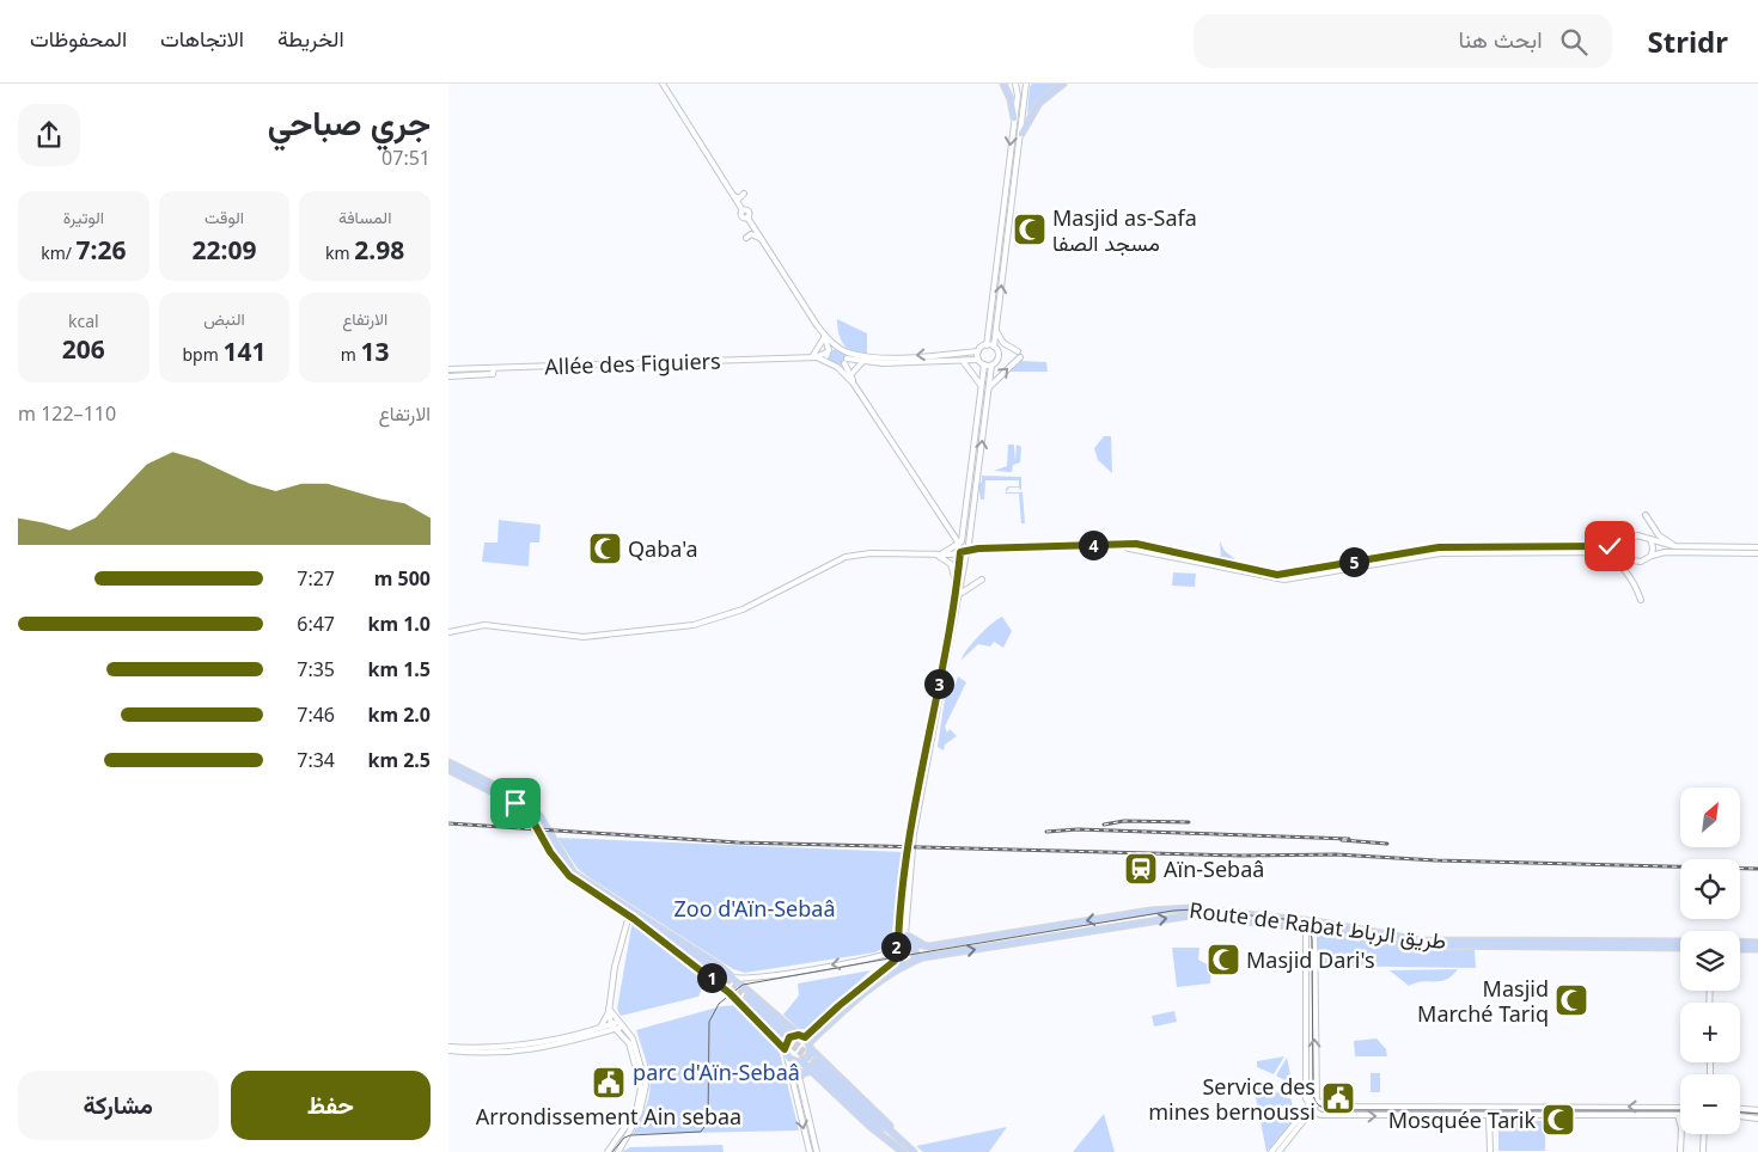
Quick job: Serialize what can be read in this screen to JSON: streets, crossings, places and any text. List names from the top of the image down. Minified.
{"streets":{"main road":["Route de Rabat طريق الرباط"],"street":["Allée des Figuiers"]},"parks":["Zoo d'Aïn-Sebaâ","parc d'Aïn-Sebaâ"],"places":{"mosque":["Masjid as-Safa مسجد الصفا","Qaba'a","Masjid Dari's","Masjid Marché Tariq","Mosquée Tarik"],"station":["Aïn-Sebaâ"],"public building":["Arrondissement Ain sebaa","Service des mines bernoussi"]},"north":"top right","page":{"header":"Stridr","search":"ابحث هنا","nav":["الخريطة","الاتجاهات","المحفوظات"],"heading":["جري صباحي","07:51"],"stats":[["المسافة","2.98 km"],["الوقت","22:09"],["الوتيرة","7:26 /km"],["الارتفاع","13 m"],["النبض","141 bpm"],["kcal","206"]],"chart":["الارتفاع","110–122 m"],"pins":["4","5","3","2","1"],"list":[{"name":"500 m","note":"7:27"},{"name":"1.0 km","note":"6:47"},{"name":"1.5 km","note":"7:35"},{"name":"2.0 km","note":"7:46"},{"name":"2.5 km","note":"7:34"}],"map_buttons":["+","−"],"buttons":["حفظ","مشاركة"]}}
